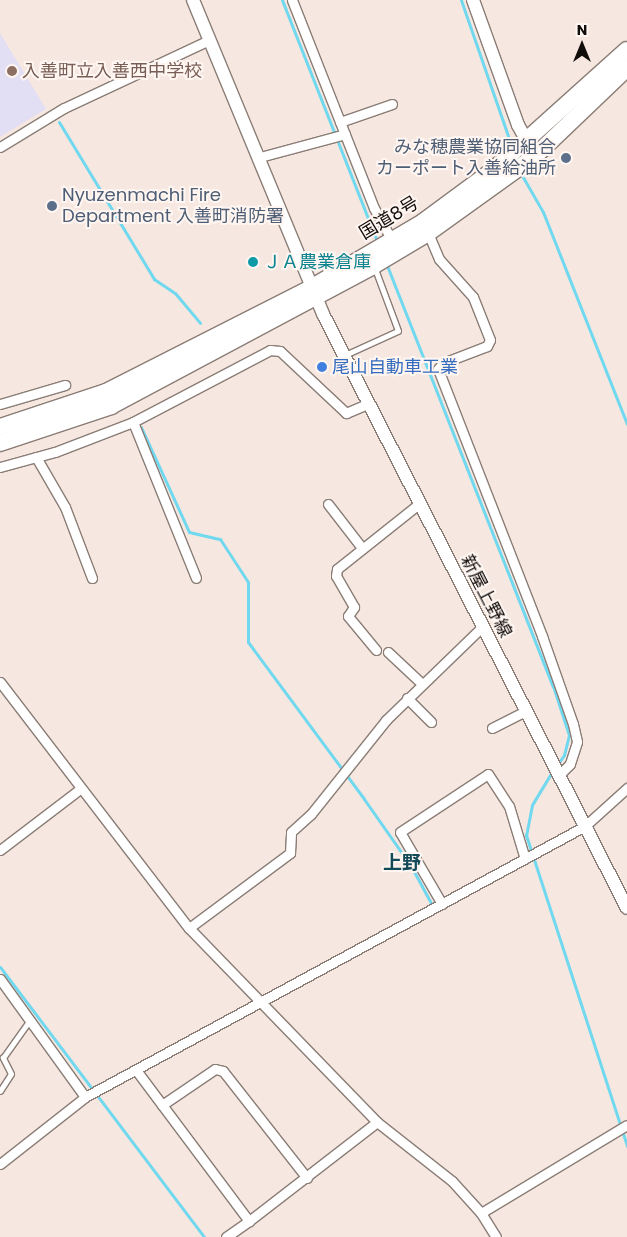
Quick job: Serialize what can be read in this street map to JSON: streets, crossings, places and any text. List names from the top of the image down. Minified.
{"streets":{"highway":["国道8号"],"main road":["新屋上野線"]},"crossings":[["国道8号","新屋上野線"]],"districts":["上野"],"places":["入善町立入善西中学校","みな穂農業協同組合 カーポート入善給油所","Nyuzenmachi Fire Department 入善町消防署","ＪＡ農業倉庫","尾山自動車工業"],"north":"top"}
